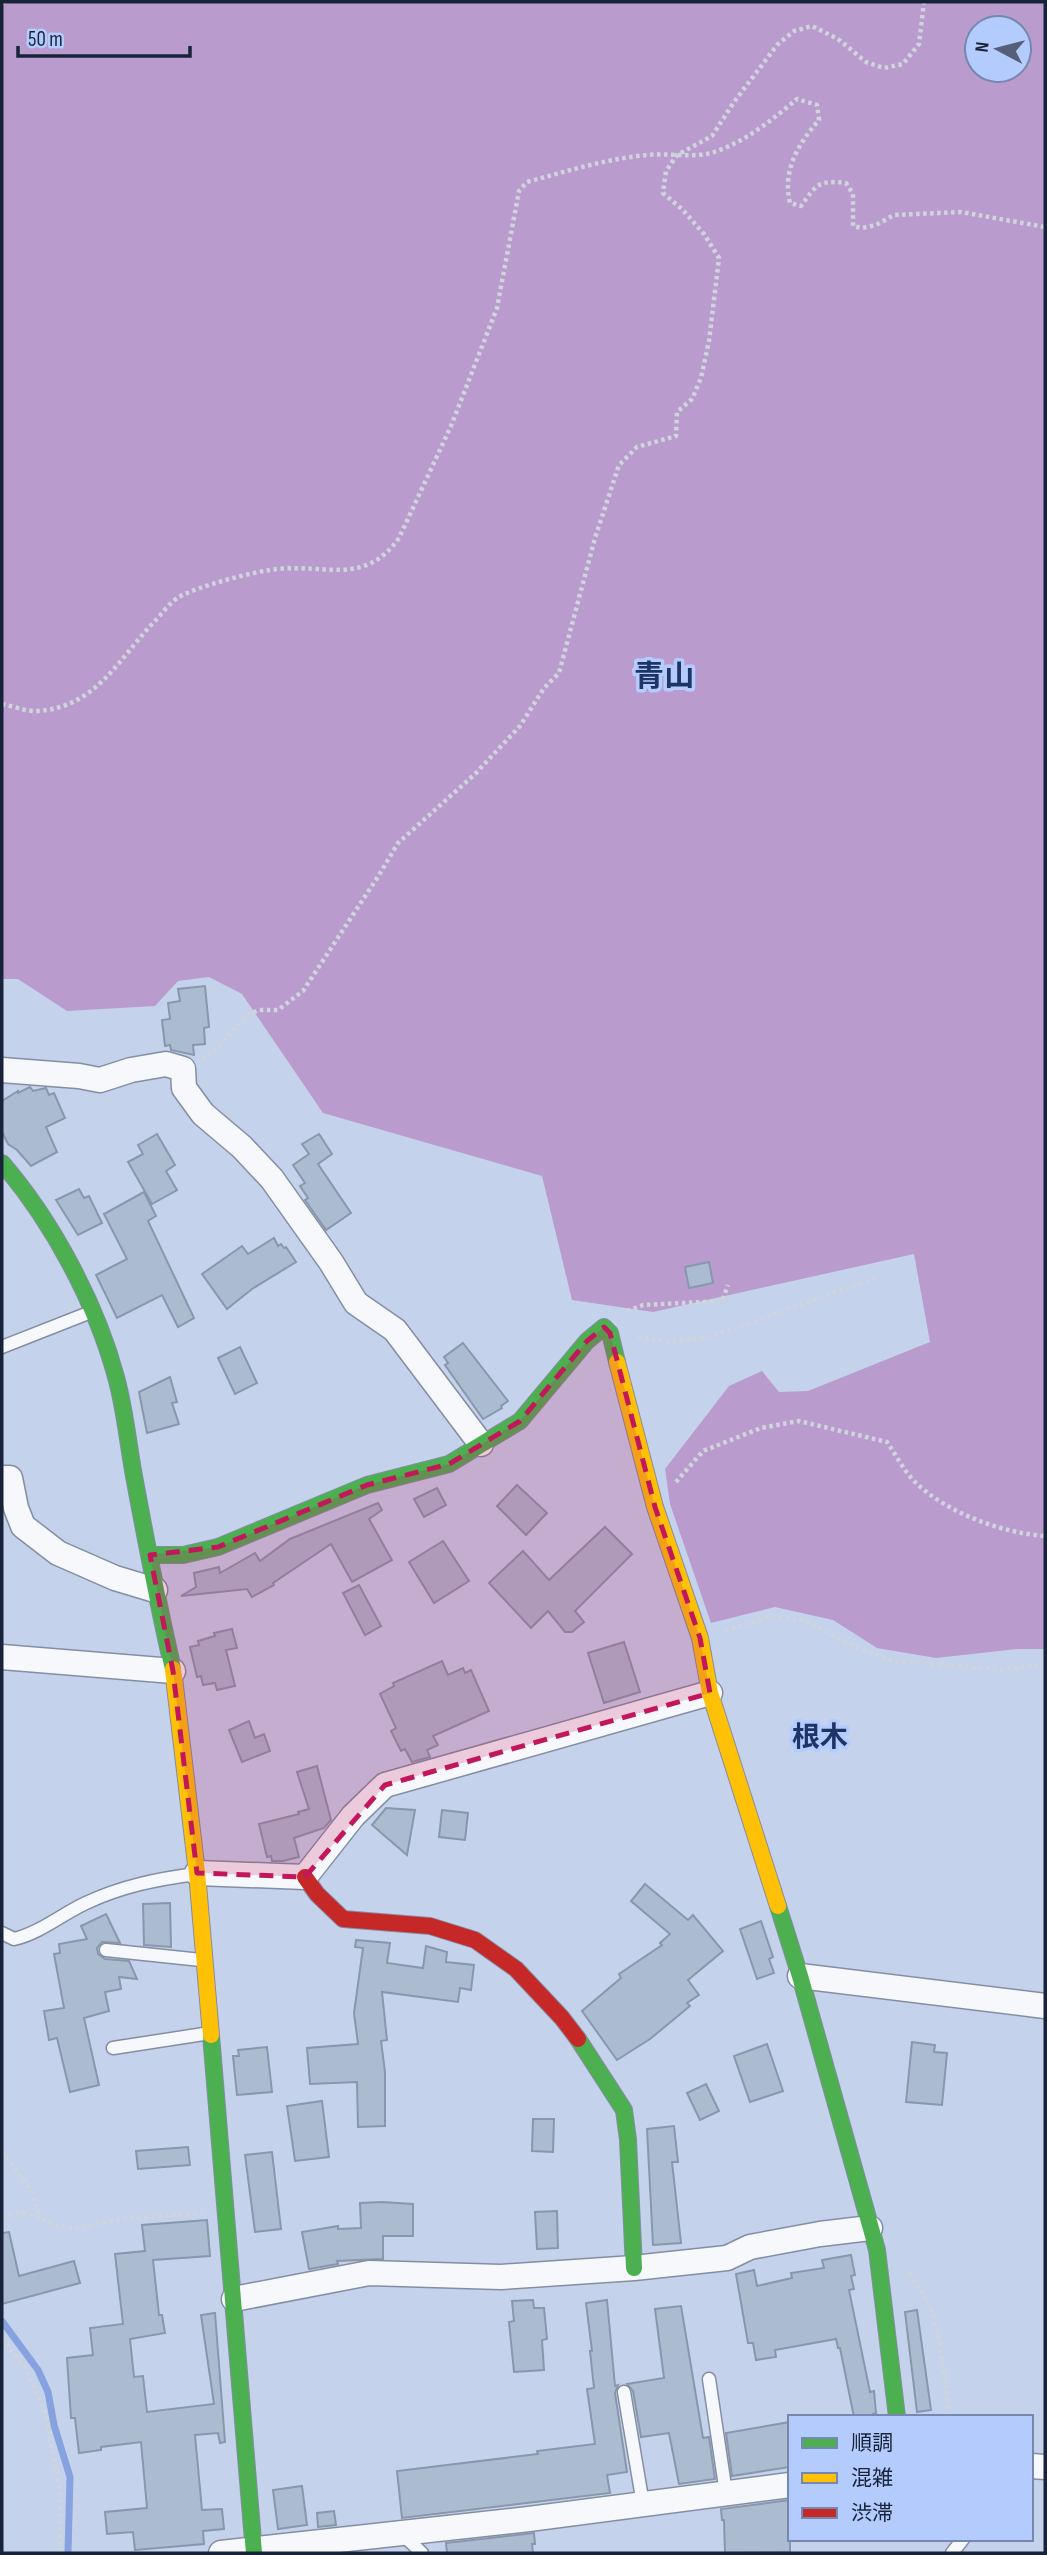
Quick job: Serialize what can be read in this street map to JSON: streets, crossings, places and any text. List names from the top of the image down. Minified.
{"districts":["青山","根木"],"legend":["順調","混雑","渋滞"],"scale_bar":"50 m","north":"left"}
